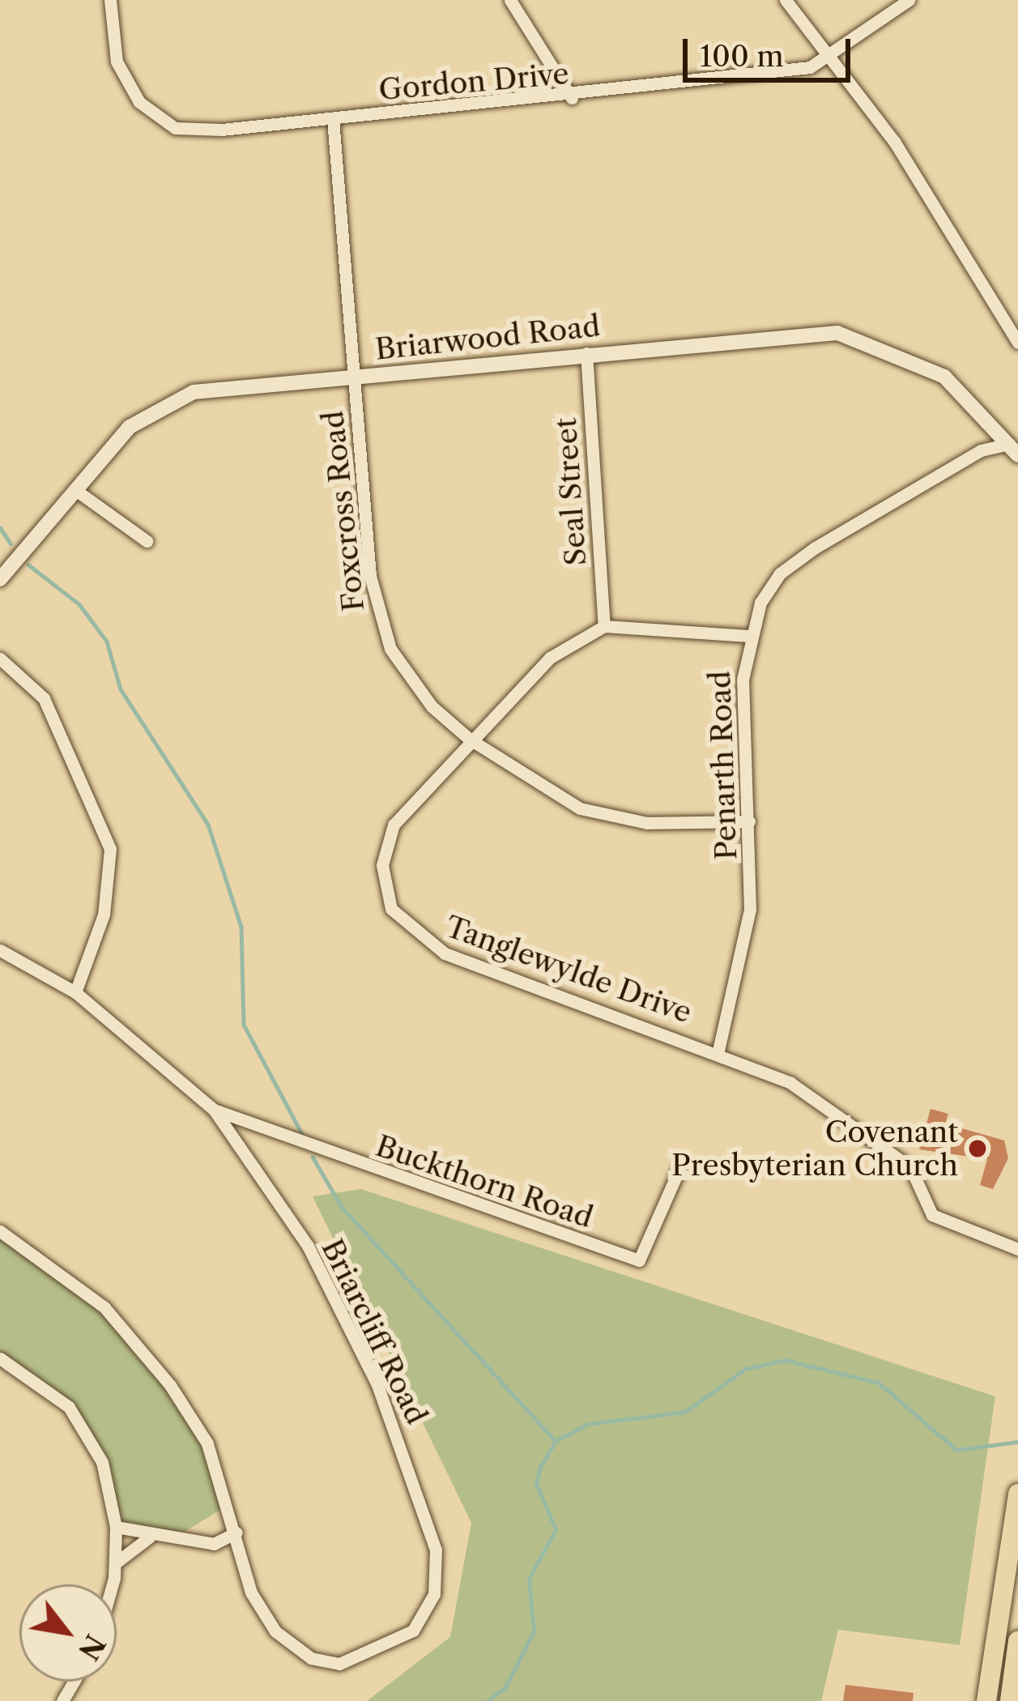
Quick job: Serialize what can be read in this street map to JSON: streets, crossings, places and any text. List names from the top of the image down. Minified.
{"streets":{"street":["Gordon Drive","Briarwood Road","Seal Street","Foxcross Road","Penarth Road","Tanglewylde Drive","Buckthorn Road","Briarcliff Road"]},"crossings":[["Gordon Drive","Foxcross Road"],["Briarwood Road","Seal Street"],["Briarwood Road","Foxcross Road"],["Briarwood Road","Penarth Road"],["Seal Street","Tanglewylde Drive"],["Foxcross Road","Penarth Road"],["Foxcross Road","Tanglewylde Drive"],["Penarth Road","Tanglewylde Drive"],["Buckthorn Road","Briarcliff Road"]],"places":["Covenant Presbyterian Church"],"scale_bar":"100 m","north":"bottom right"}
